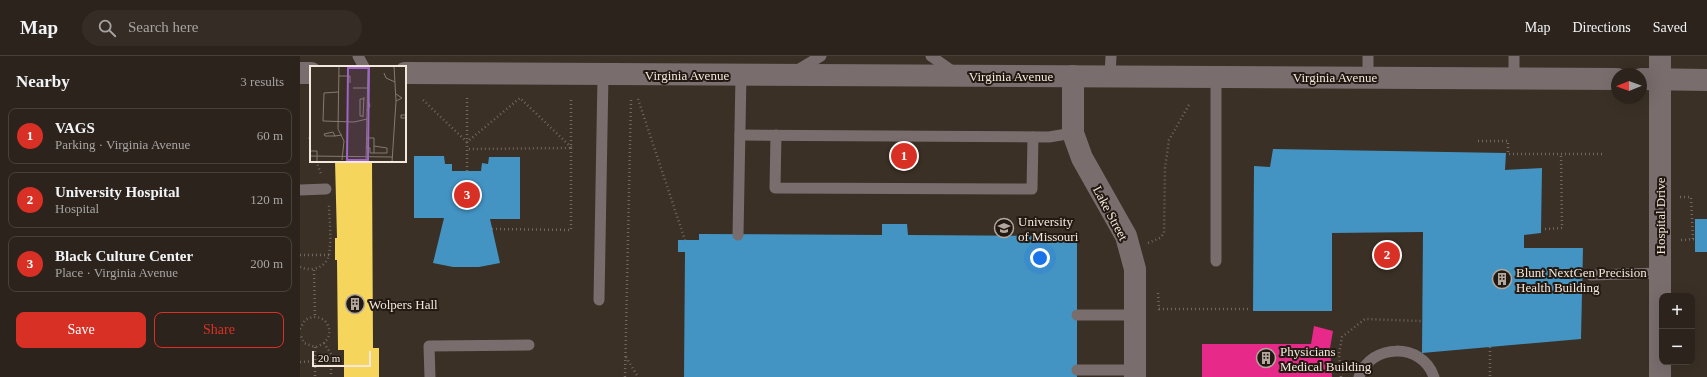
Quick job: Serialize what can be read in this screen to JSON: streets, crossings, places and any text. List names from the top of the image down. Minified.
{"streets":{"street":["Virginia Avenue","Lake Street","Hospital Drive"]},"crossings":[["Virginia Avenue","Lake Street"]],"places":{"school or university":["University of Missouri"],"building":["Blunt NextGen Precision Health Building","Wolpers Hall","Physicians Medical Building"]},"scale_bar":"20 m","north":"left","page":{"header":"Map","search":"Search here","nav":["Map","Directions","Saved"],"heading":["Nearby","3 results"],"list":[{"mark":"1","name":"VAGS","note":"Parking · Virginia Avenue","value":"60 m"},{"mark":"2","name":"University Hospital","note":"Hospital","value":"120 m"},{"mark":"3","name":"Black Culture Center","note":"Place · Virginia Avenue","value":"200 m"}],"pins":["1","3","2"],"map_buttons":["+","−"],"buttons":["Save","Share"],"scale":"20 m"}}
